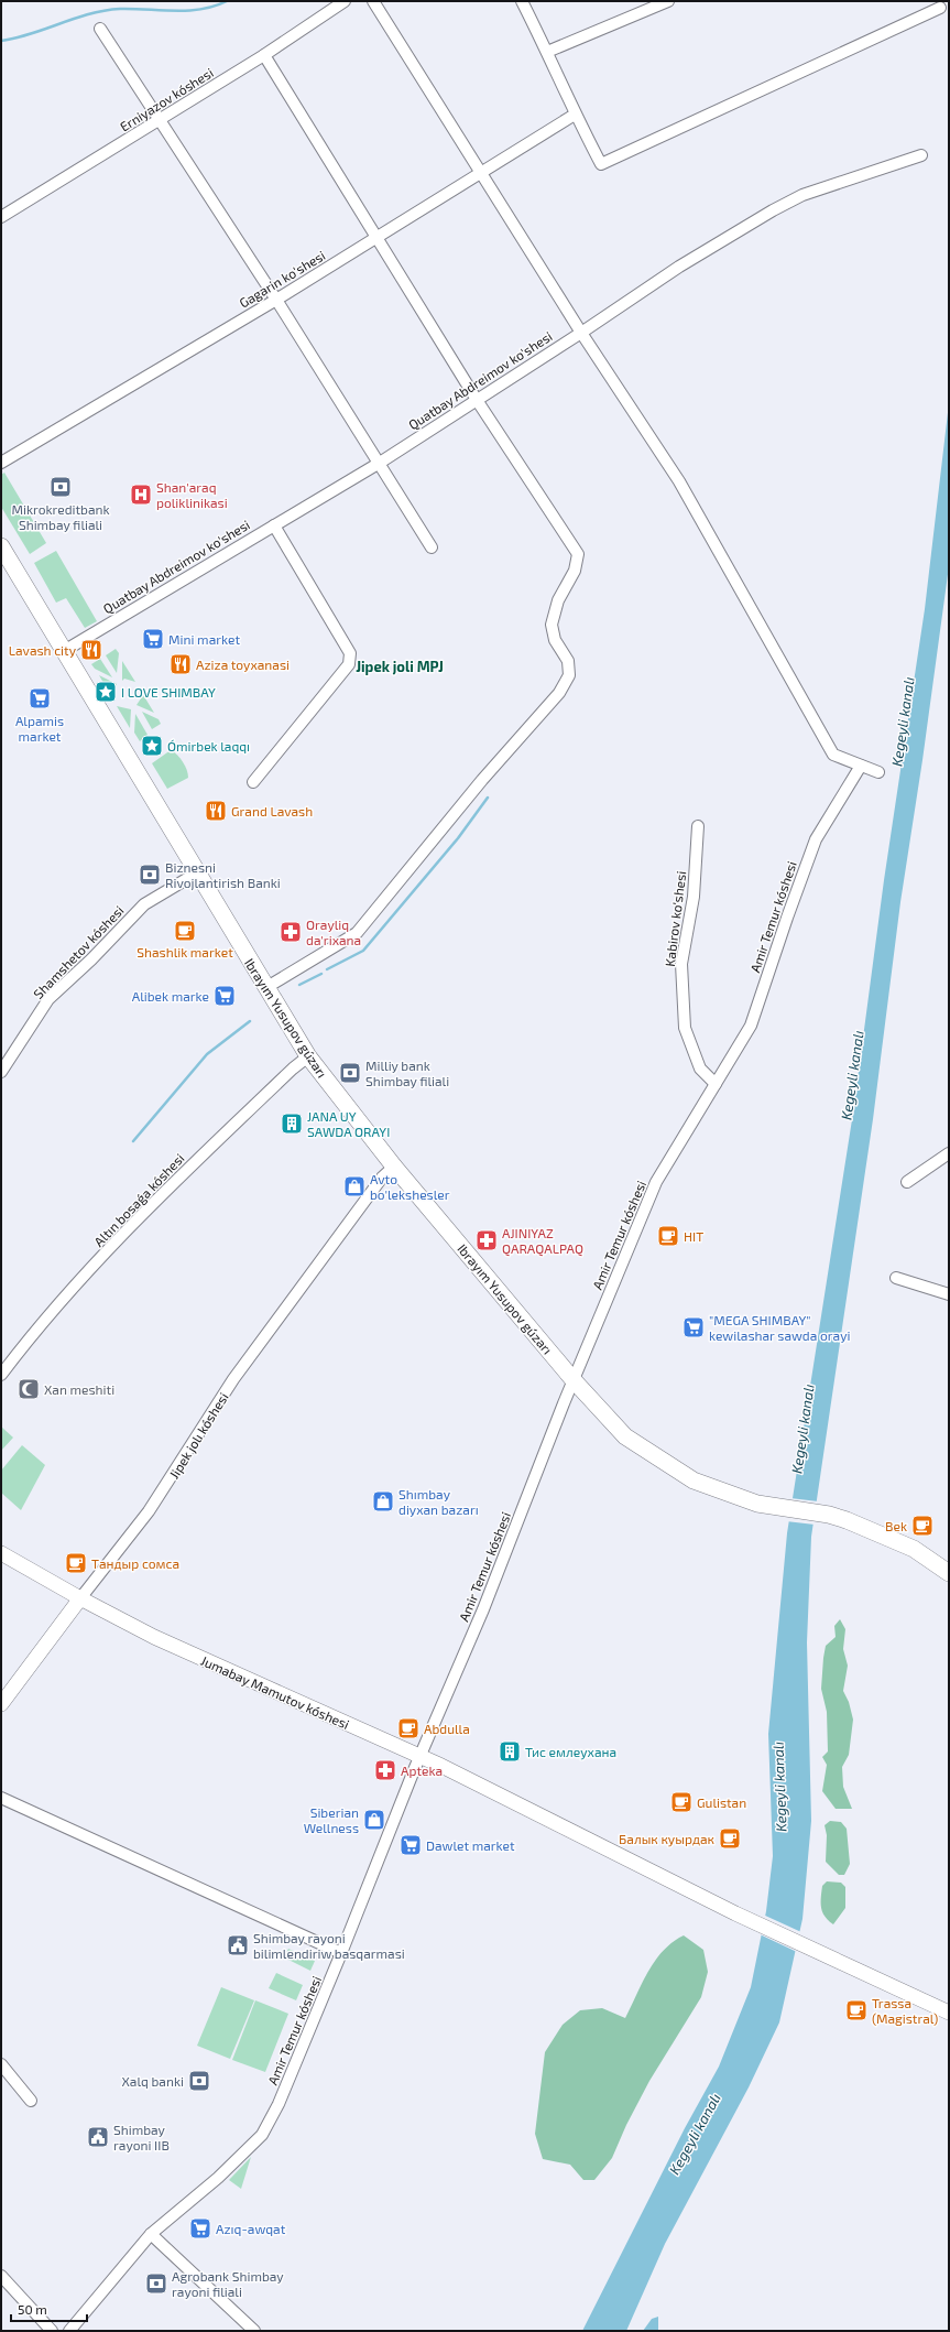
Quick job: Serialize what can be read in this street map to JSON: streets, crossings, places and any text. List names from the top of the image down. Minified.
{"streets":{"main road":["Ibrayım Yusupov gúzarı"],"street":["Erniyazov kóshesi","Gagarin ko'shesi","Quatbay Abdreimov ko'shesi","Amir Temur kóshesi","Kabirov ko'shesi","Shamshetov kóshesi","Altın bosaǵa kóshesi","Jipek jolı kóshesi","Jumabay Mamutov kóshesi"]},"crossings":[["Quatbay Abdreimov ko'shesi","Ibrayım Yusupov gúzarı"],["Amir Temur kóshesi","Kabirov ko'shesi"],["Amir Temur kóshesi","Ibrayım Yusupov gúzarı"],["Amir Temur kóshesi","Jumabay Mamutov kóshesi"],["Shamshetov kóshesi","Ibrayım Yusupov gúzarı"],["Ibrayım Yusupov gúzarı","Altın bosaǵa kóshesi"],["Ibrayım Yusupov gúzarı","Jipek jolı kóshesi"],["Jipek jolı kóshesi","Jumabay Mamutov kóshesi"]],"districts":["Jipek joli MPJ"],"water":["Kegeyli kanalı"],"places":{"bank":["Mikrokreditbank Shimbay filiali","Biznesni Rivojlantirish Banki","Milliy bank Shimbay filiali","Xalq banki","Agrobank Shimbay rayoni filiali"],"hospital":["Shan'araq poliklinikasi"],"supermarket":["Mini market","Alpamis market","Alibek marke","\"MEGA SHIMBAY\" kewilashar sawda orayi","Dawlet market","Azıq-awqat"],"restaurant":["Lavash city","Aziza toyxanasi","Grand Lavash"],"place":["I LOVE SHIMBAY","Ómirbek laqqı"],"cafe":["Shashlik market","HIT","Bek","Тандыр сомса","Abdulla","Gulistan","Балык куырдак","Trassa (Magistral)"],"pharmacy":["Orayliq da'rixana","AJINIYAZ QARAQALPAQ","Apteka"],"building":["JANA UY SAWDA ORAYI","Тис емлеухана"],"shop":["Avto bo'lekshesler","Shımbay diyxan bazarı","Siberian Wellness"],"mosque":["Xan meshiti"],"public building":["Shimbay rayoni bilimlendiriw basqarmasi","Shimbay rayoni IIB"]},"scale_bar":"50 m"}
